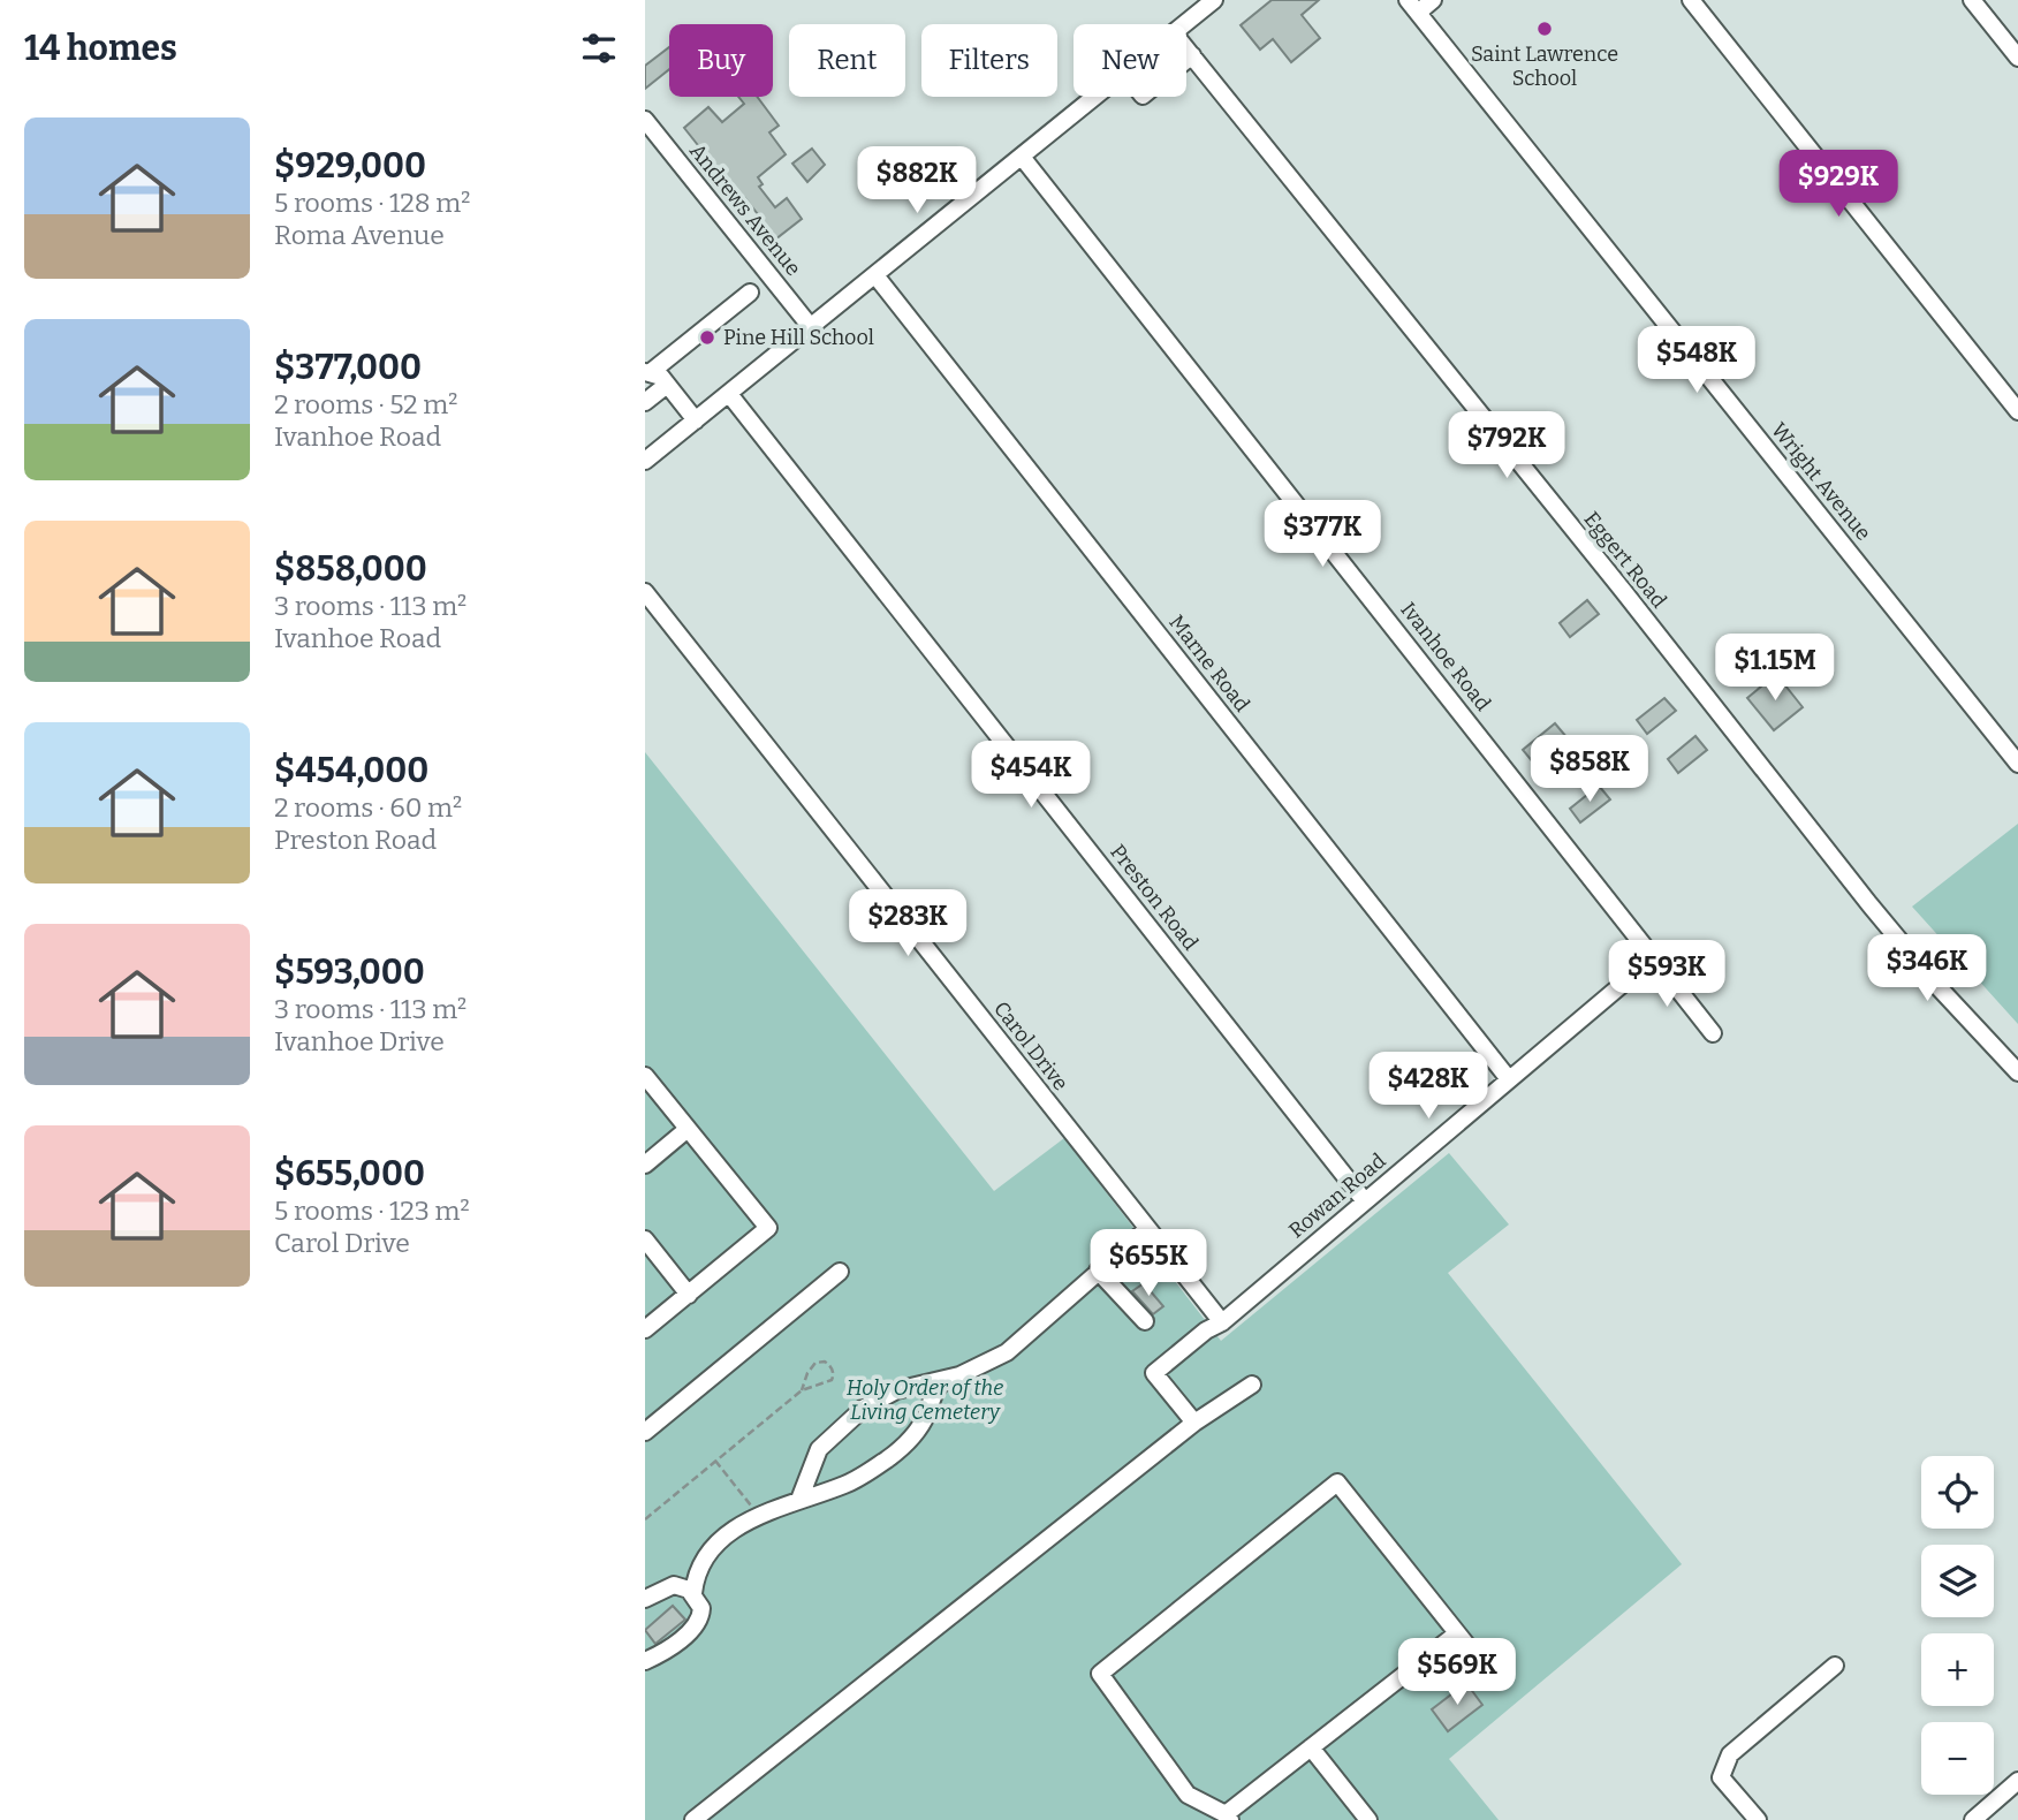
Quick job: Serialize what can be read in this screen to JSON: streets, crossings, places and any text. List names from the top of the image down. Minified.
{"streets":{"street":["Andrews Avenue","Wright Avenue","Eggert Road","Ivanhoe Road","Marne Road","Preston Road","Carol Drive","Rowan Road"]},"crossings":[["Ivanhoe Road","Rowan Road"],["Marne Road","Rowan Road"],["Preston Road","Rowan Road"],["Carol Drive","Rowan Road"]],"parks":["Holy Order of the Living Cemetery"],"places":["Saint Lawrence School","Pine Hill School"],"page":{"heading":"14 homes","chip":["Buy","Rent","Filters","New"],"list":[{"name":"$929,000","note":"5 rooms · 128 m² · Roma Avenue"},{"name":"$377,000","note":"2 rooms · 52 m² · Ivanhoe Road"},{"name":"$858,000","note":"3 rooms · 113 m² · Ivanhoe Road"},{"name":"$454,000","note":"2 rooms · 60 m² · Preston Road"},{"name":"$593,000","note":"3 rooms · 113 m² · Ivanhoe Drive"},{"name":"$655,000","note":"5 rooms · 123 m² · Carol Drive"}],"price":["$882K","$929K","$548K","$792K","$377K","$1.15M","$858K","$454K","$283K","$346K","$593K","$428K","$655K","$569K"],"map_buttons":["+","−"]}}
